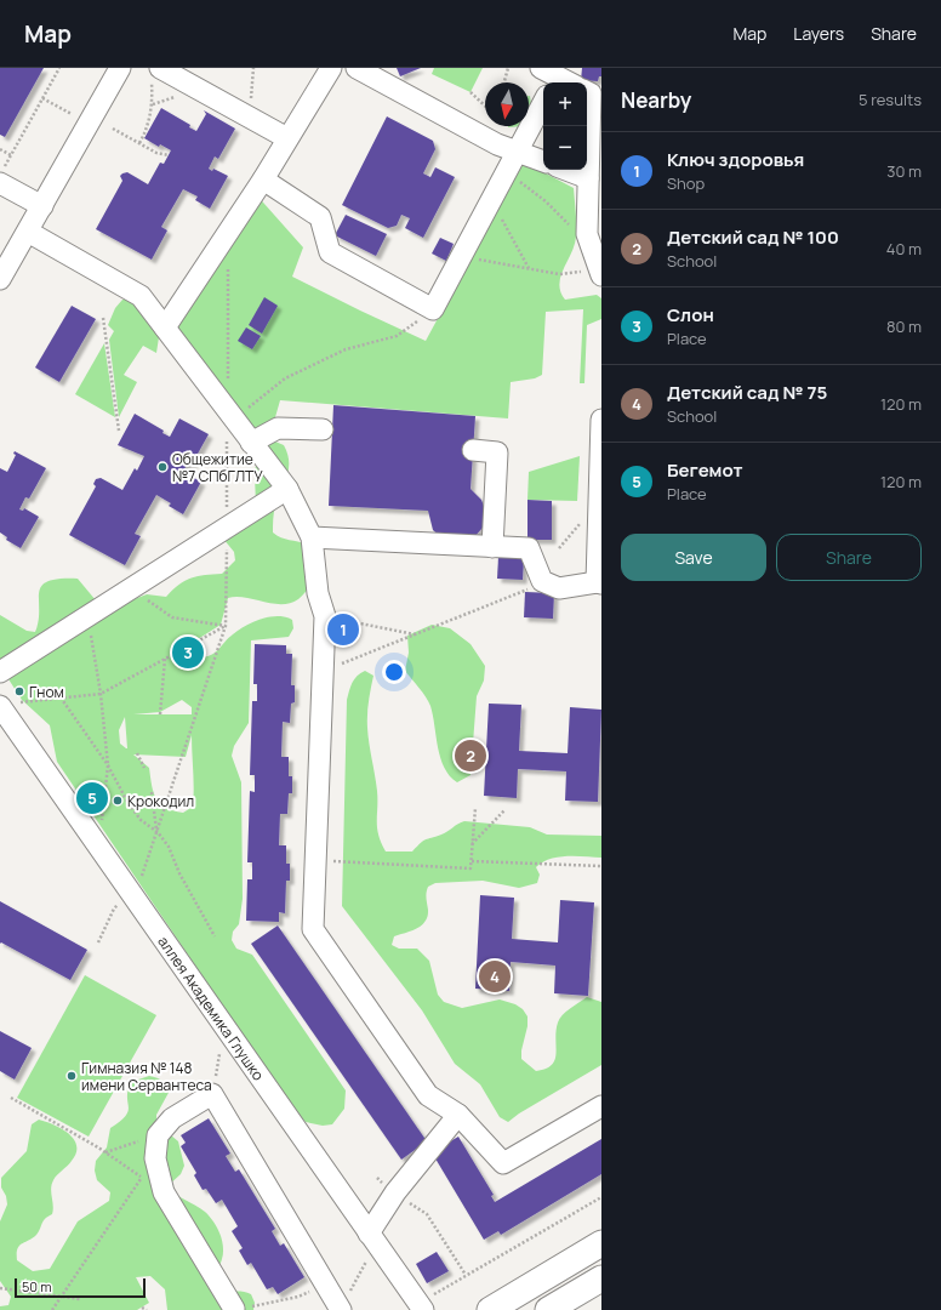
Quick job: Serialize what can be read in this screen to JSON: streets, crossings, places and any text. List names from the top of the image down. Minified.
{"streets":{"street":["аллея Академика Глушко"]},"places":["Общежитие №7 СПбГЛТУ","Гном","Крокодил","Гимназия № 148 имени Сервантеса"],"scale_bar":"50 m","north":"bottom","page":{"header":"Map","nav":["Map","Layers","Share"],"heading":["Nearby","5 results"],"map_buttons":["+","−"],"list":[{"mark":"1","name":"Ключ здоровья","note":"Shop","value":"30 m"},{"mark":"2","name":"Детский сад № 100","note":"School","value":"40 m"},{"mark":"3","name":"Слон","note":"Place","value":"80 m"},{"mark":"4","name":"Детский сад № 75","note":"School","value":"120 m"},{"mark":"5","name":"Бегемот","note":"Place","value":"120 m"}],"buttons":["Save","Share"],"pins":["1","3","2","5","4"],"scale":"50 m"}}
